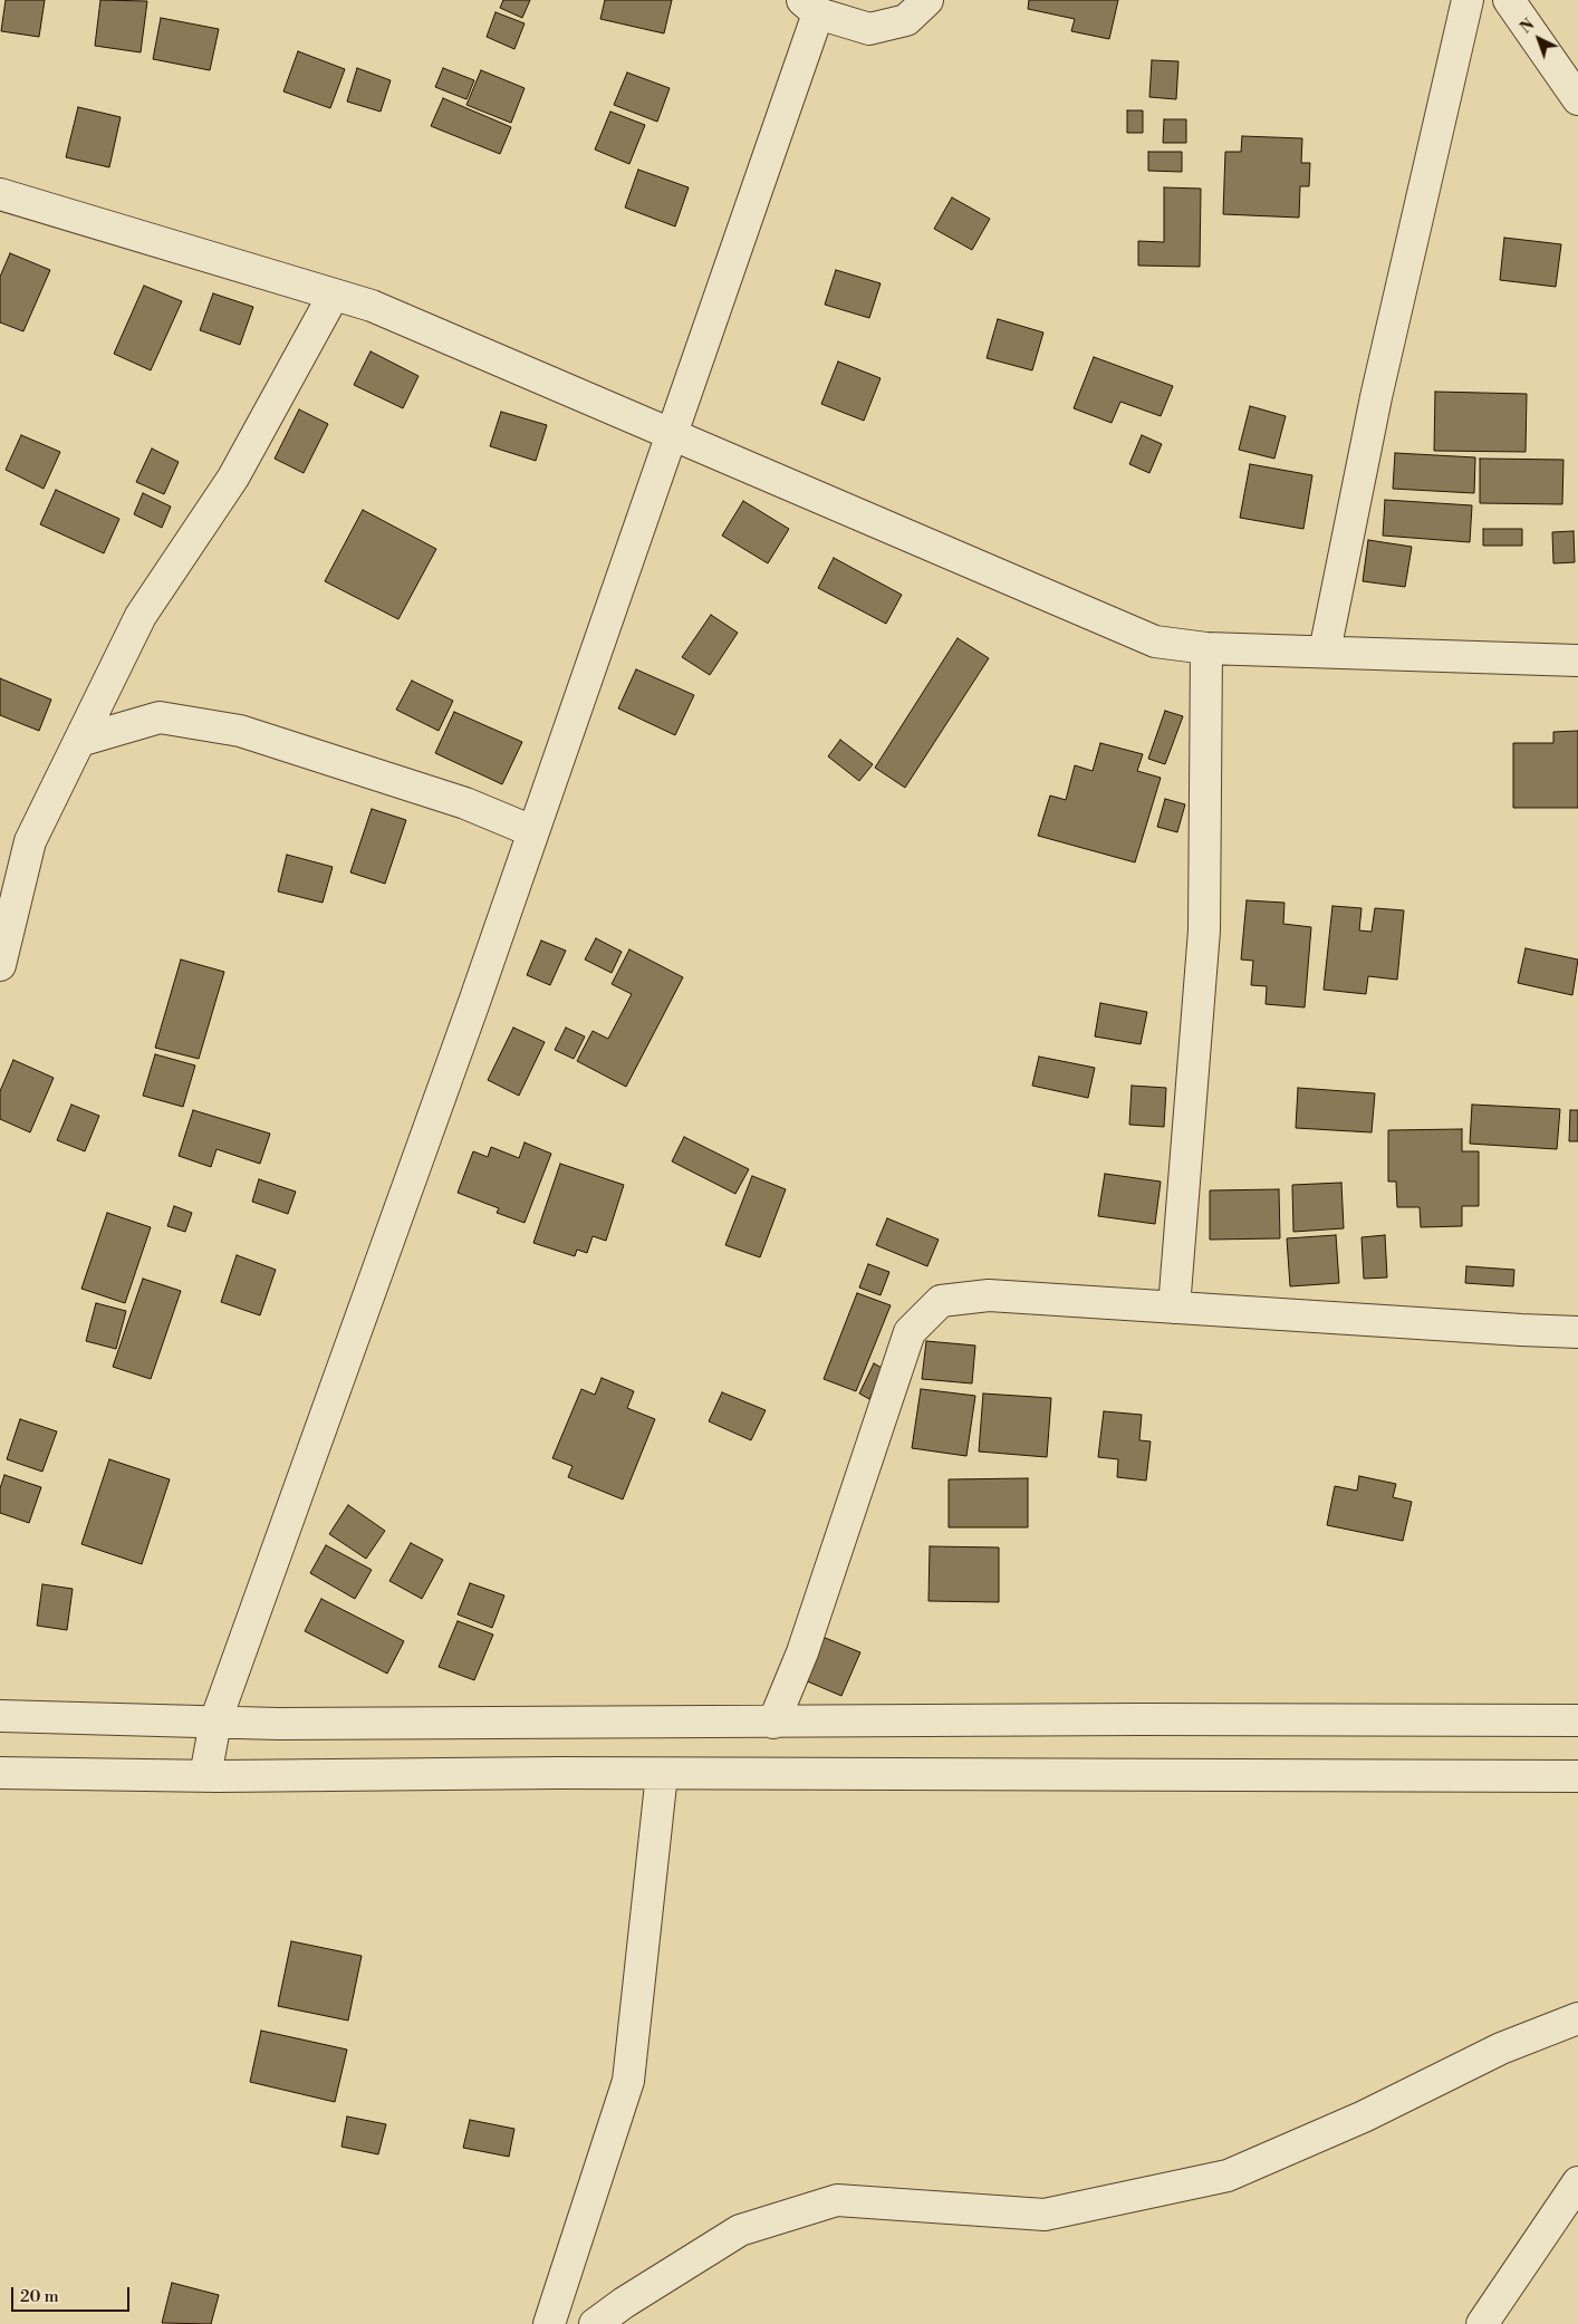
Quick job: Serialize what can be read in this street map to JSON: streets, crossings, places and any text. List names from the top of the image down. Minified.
{"scale_bar":"20 m","north":"top left"}
